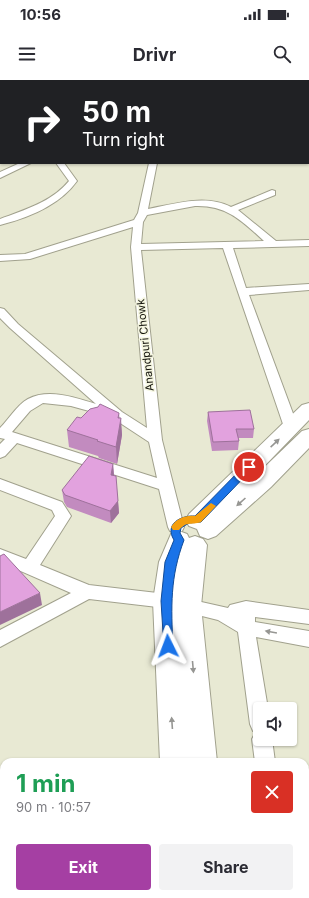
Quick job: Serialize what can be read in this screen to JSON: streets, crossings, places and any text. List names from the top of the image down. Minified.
{"streets":{"street":["Anandpuri Chowk"]},"page":{"status":"10:56","header":"Drivr","turn":["50 m","Turn right"],"heading":["1 min","90 m · 10:57"],"buttons":["Exit","Share"]}}
